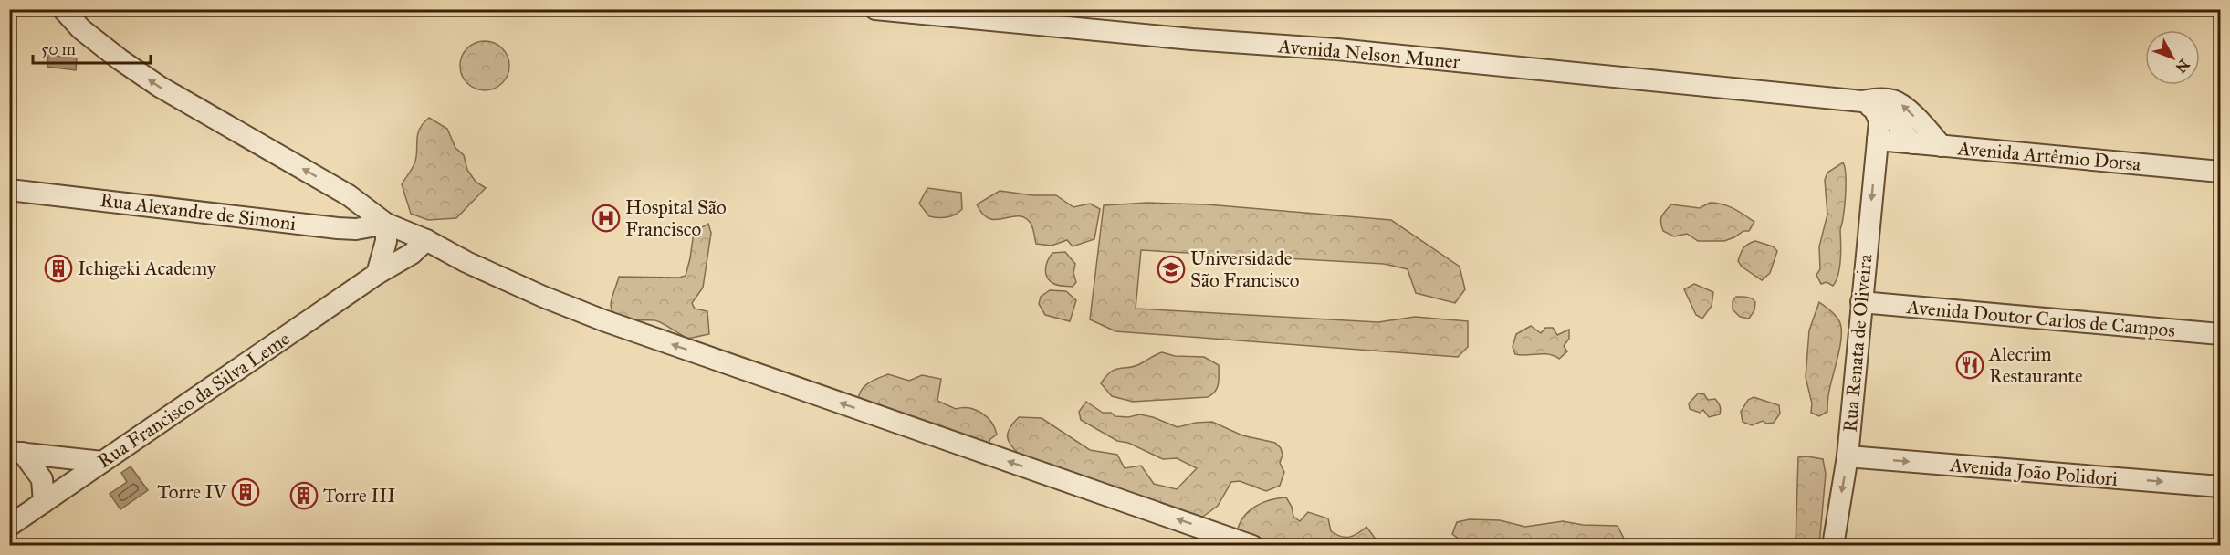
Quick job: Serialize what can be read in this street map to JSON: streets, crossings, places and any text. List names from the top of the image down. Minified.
{"streets":{"street":["Avenida Nelson Muner","Avenida Artêmio Dorsa","Rua Alexandre de Simoni","Avenida Doutor Carlos de Campos","Rua Renata de Oliveira","Rua Francisco da Silva Leme","Avenida João Polidori"]},"crossings":[["Avenida Nelson Muner","Avenida Artêmio Dorsa"],["Avenida Artêmio Dorsa","Rua Renata de Oliveira"],["Avenida Doutor Carlos de Campos","Rua Renata de Oliveira"],["Rua Renata de Oliveira","Avenida João Polidori"]],"one_way":["Rua Renata de Oliveira","Avenida João Polidori"],"places":{"hospital":["Hospital São Francisco"],"building":["Ichigeki Academy","Torre IV","Torre III"],"school or university":["Universidade São Francisco"],"restaurant":["Alecrim Restaurante"]},"scale_bar":"50 m","north":"bottom right"}
